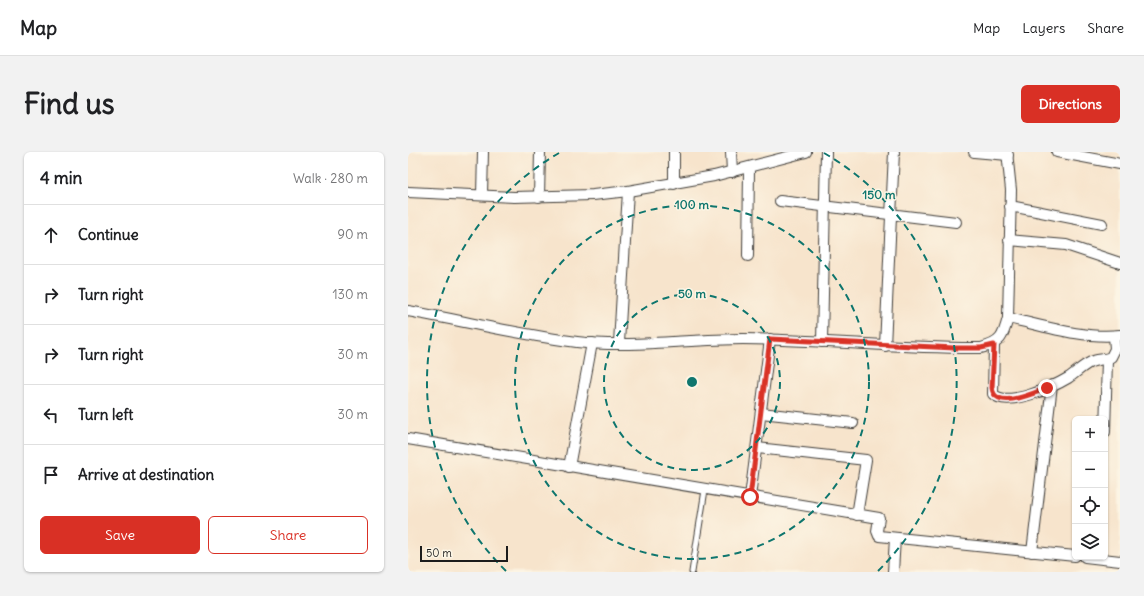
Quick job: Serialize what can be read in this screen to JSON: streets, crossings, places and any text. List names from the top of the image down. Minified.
{"scale_bar":"50 m","page":{"header":"Map","nav":["Map","Layers","Share"],"buttons":["Directions",["Save","Share"]],"title":"Find us","heading":["4 min","Walk · 280 m"],"list":[["Continue","90 m"],["Turn right","130 m"],["Turn right","30 m"],["Turn left","30 m"],"Arrive at destination"],"map_buttons":["+","−"],"scale":"50 m"},"rings":["150 m","100 m","50 m"]}
